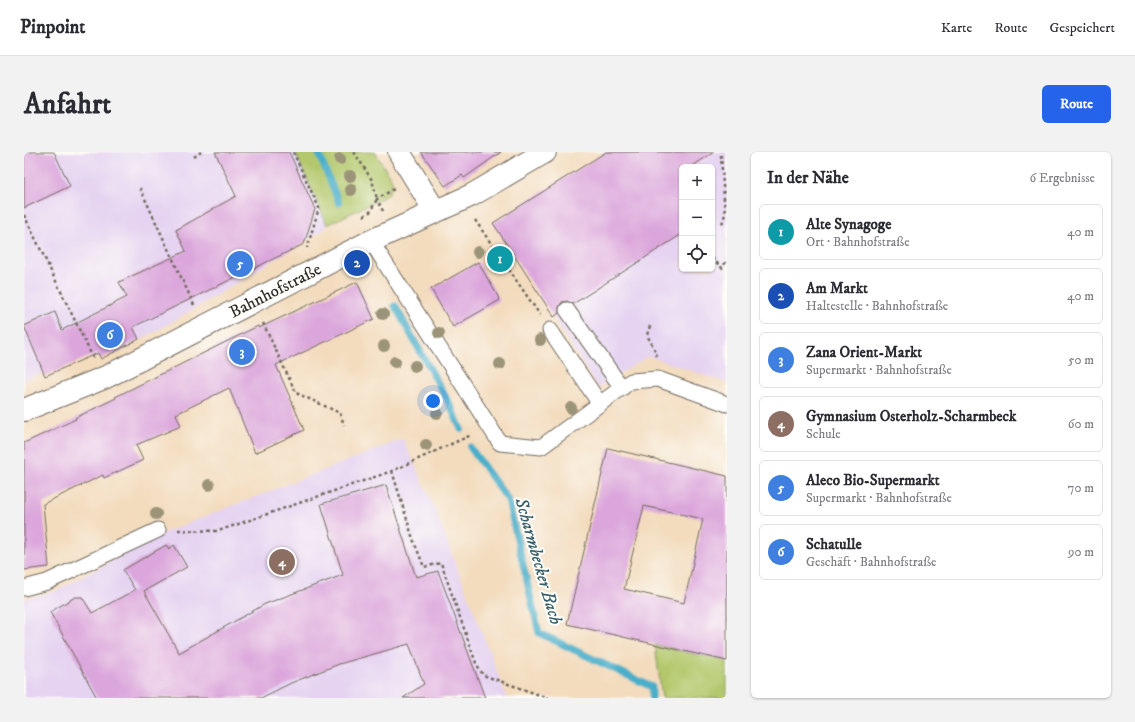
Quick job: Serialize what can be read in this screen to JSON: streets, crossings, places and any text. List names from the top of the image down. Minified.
{"streets":{"street":["Bahnhofstraße"]},"water":["Scharmbecker Bach"],"page":{"header":"Pinpoint","nav":["Karte","Route","Gespeichert"],"buttons":"Route","title":"Anfahrt","heading":["In der Nähe","6 Ergebnisse"],"map_buttons":["+","−"],"list":[{"mark":"1","name":"Alte Synagoge","note":"Ort · Bahnhofstraße","value":"40 m"},{"mark":"2","name":"Am Markt","note":"Haltestelle · Bahnhofstraße","value":"40 m"},{"mark":"3","name":"Zana Orient-Markt","note":"Supermarkt · Bahnhofstraße","value":"50 m"},{"mark":"4","name":"Gymnasium Osterholz-Scharmbeck","note":"Schule","value":"60 m"},{"mark":"5","name":"Aleco Bio-Supermarkt","note":"Supermarkt · Bahnhofstraße","value":"70 m"},{"mark":"6","name":"Schatulle","note":"Geschäft · Bahnhofstraße","value":"90 m"}],"pins":["1","2","5","6","3","4"]}}
